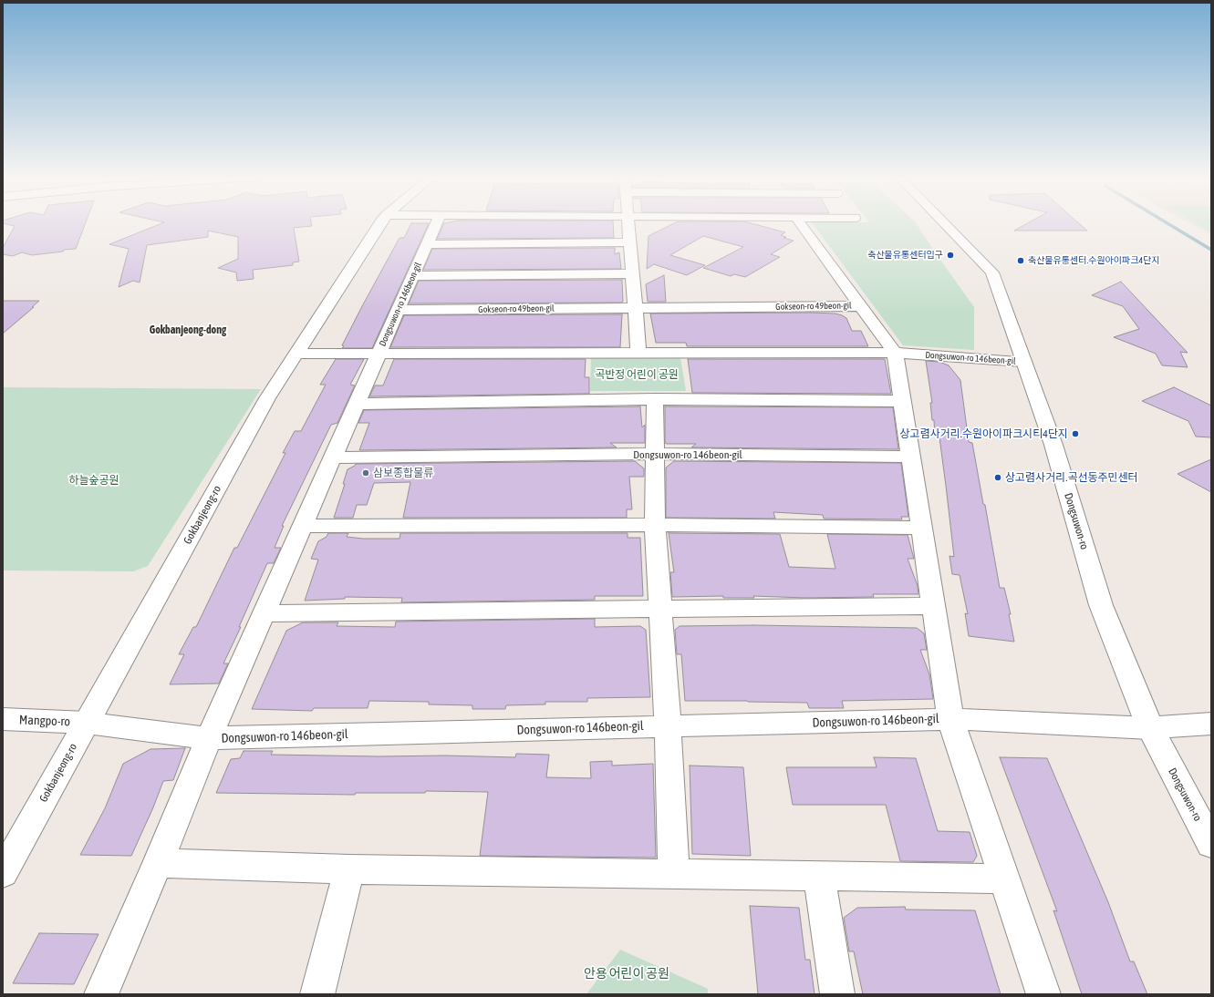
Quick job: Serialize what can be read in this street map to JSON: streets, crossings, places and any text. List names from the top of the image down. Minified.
{"streets":{"street":["Dongsuwon-ro 146beon-gil","Gokseon-ro 49beon-gil","Gokbanjeong-ro","Dongsuwon-ro","Mangpo-ro"]},"crossings":[["Dongsuwon-ro 146beon-gil","Gokseon-ro 49beon-gil"],["Dongsuwon-ro 146beon-gil","Gokbanjeong-ro"],["Dongsuwon-ro 146beon-gil","Dongsuwon-ro"],["Dongsuwon-ro 146beon-gil","Mangpo-ro"],["Gokbanjeong-ro","Mangpo-ro"]],"districts":["Gokbanjeong-dong"],"parks":["곡반정 어린이 공원","하늘숲공원","안용 어린이 공원"],"places":["축산물유통센터입구","축산물유통센터.수원아이파크4단지","상고렴사거리.수원아이파크시티4단지","삼보종합물류","상고렴사거리.곡선동주민센터"]}
